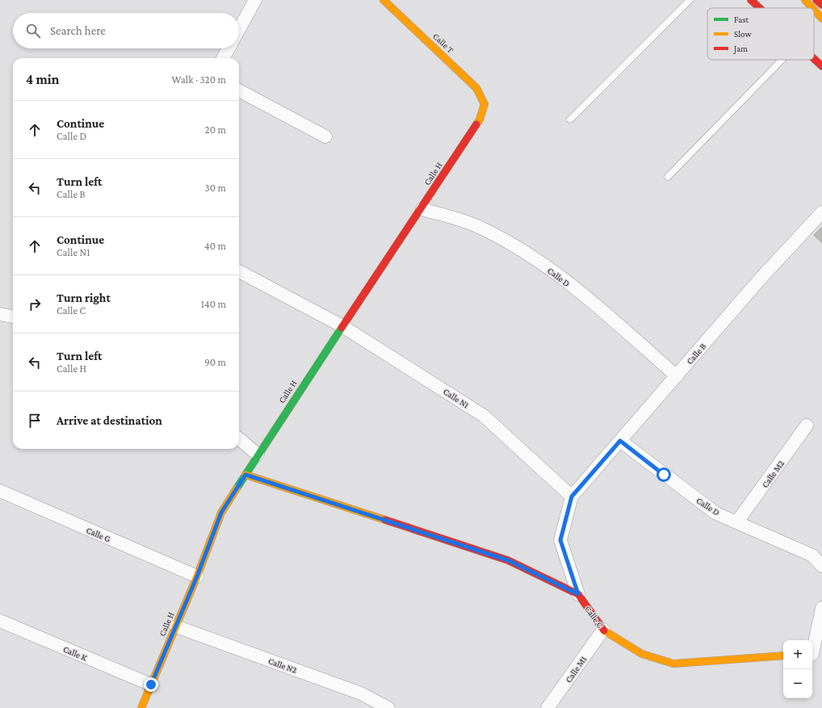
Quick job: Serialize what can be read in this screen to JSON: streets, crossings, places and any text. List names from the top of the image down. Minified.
{"streets":{"main road":["Calle T","Calle H","Calle C"],"street":["Calle D","Calle B","Calle N1","Calle M2","Calle G","Calle K","Calle N2","Calle M1"]},"crossings":[["Calle T","Calle H"],["Calle H","Calle D"],["Calle H","Calle N1"],["Calle H","Calle G"],["Calle H","Calle C"],["Calle H","Calle K"],["Calle H","Calle N2"],["Calle D","Calle B"],["Calle D","Calle M2"],["Calle B","Calle N1"],["Calle C","Calle M1"]],"legend":["Fast","Slow","Jam"],"page":{"search":"Search here","heading":["4 min","Walk · 320 m"],"list":[["Continue","Calle D","20 m"],["Turn left","Calle B","30 m"],["Continue","Calle N1","40 m"],["Turn right","Calle C","140 m"],["Turn left","Calle H","90 m"],"Arrive at destination"],"map_buttons":["+","−"]}}
